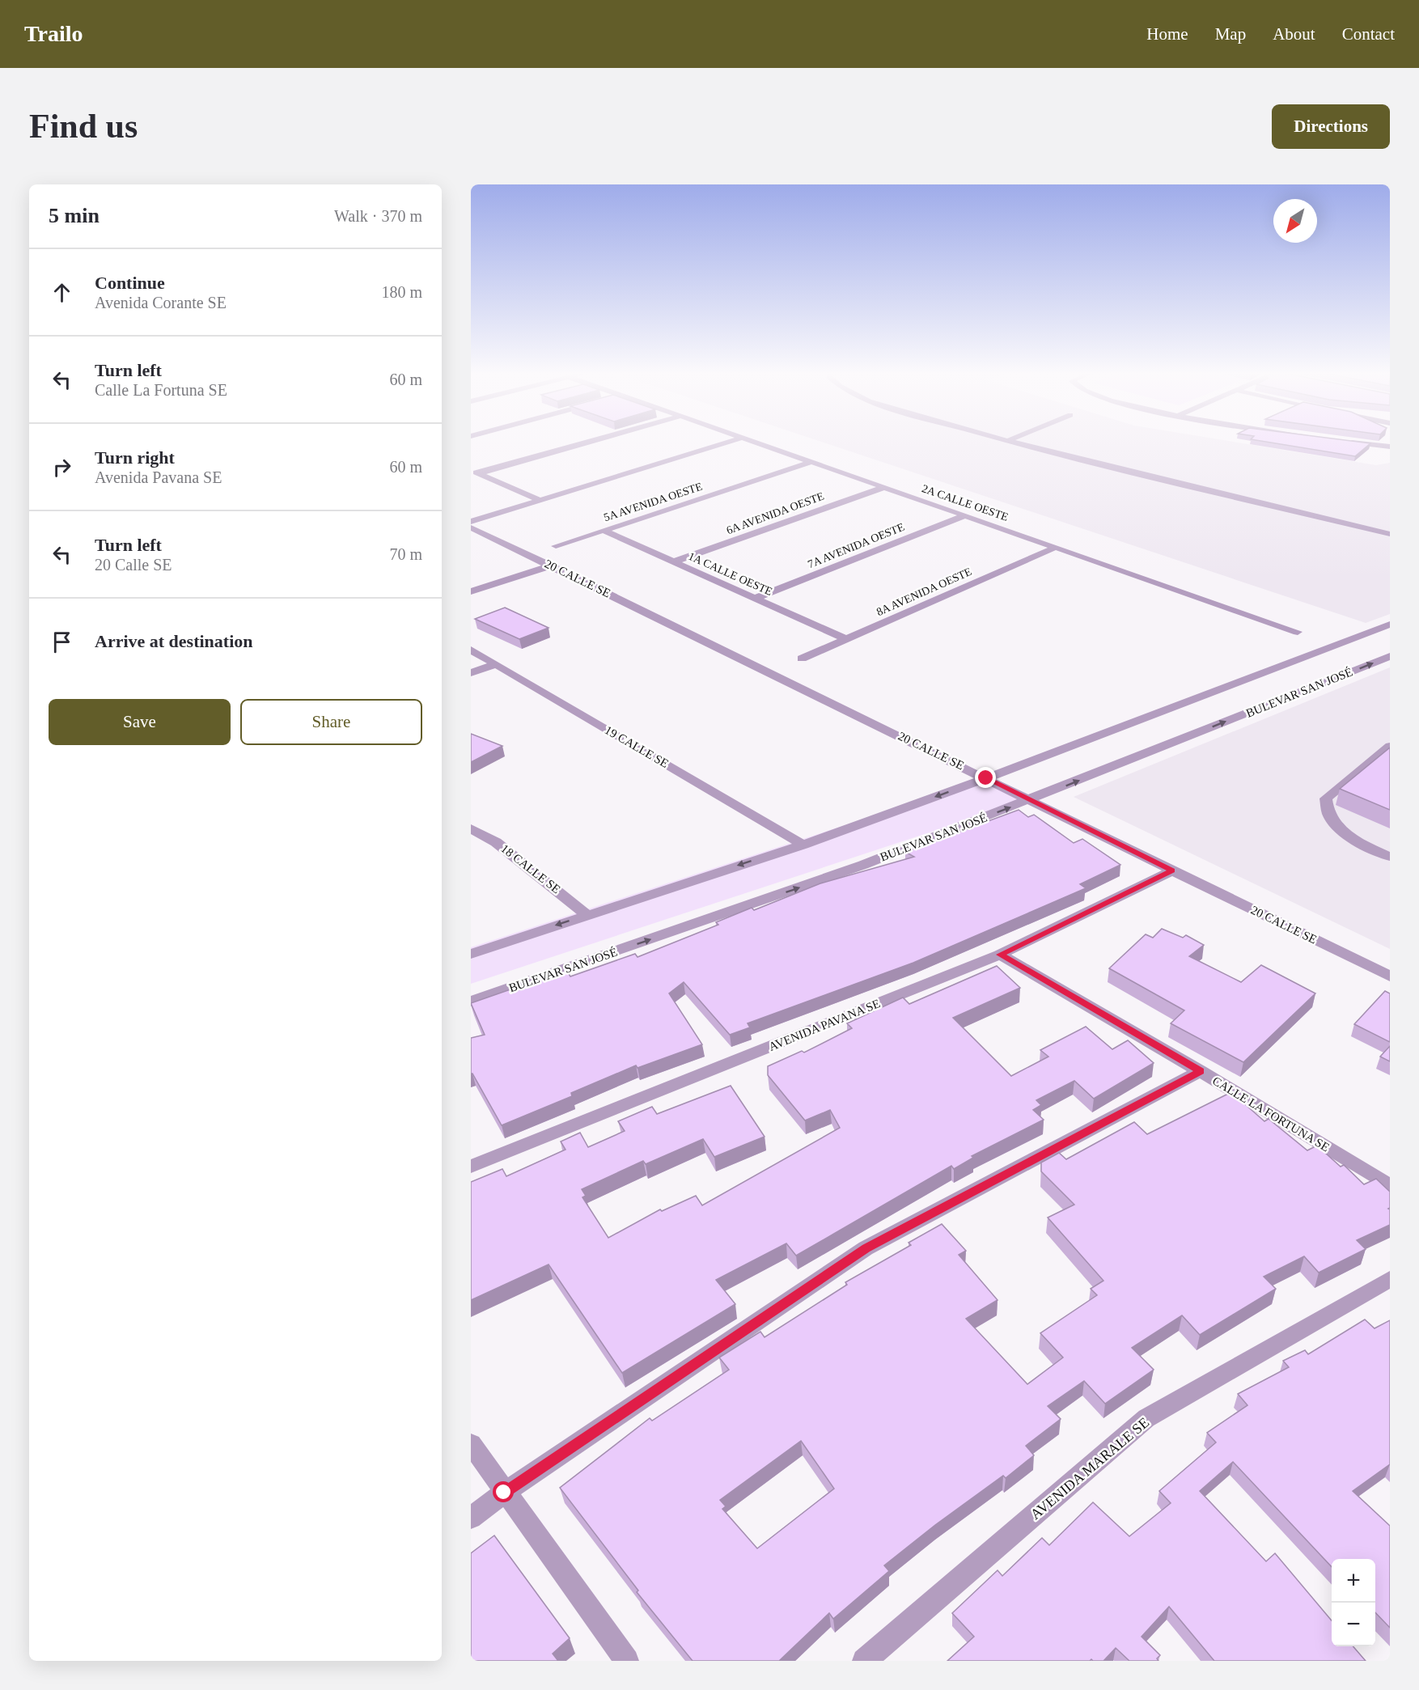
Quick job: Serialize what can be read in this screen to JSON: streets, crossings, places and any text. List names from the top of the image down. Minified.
{"streets":{"street":["5A AVENIDA OESTE","2A CALLE OESTE","6A AVENIDA OESTE","7A AVENIDA OESTE","1A CALLE OESTE","20 CALLE SE","8A AVENIDA OESTE","BULEVAR SAN JOSÉ","19 CALLE SE","18 CALLE SE","AVENIDA PAVANA SE","CALLE LA FORTUNA SE","AVENIDA MARALE SE"]},"crossings":[["5A AVENIDA OESTE","2A CALLE OESTE"],["5A AVENIDA OESTE","1A CALLE OESTE"],["2A CALLE OESTE","6A AVENIDA OESTE"],["2A CALLE OESTE","7A AVENIDA OESTE"],["2A CALLE OESTE","8A AVENIDA OESTE"],["6A AVENIDA OESTE","1A CALLE OESTE"],["7A AVENIDA OESTE","1A CALLE OESTE"],["1A CALLE OESTE","8A AVENIDA OESTE"],["20 CALLE SE","BULEVAR SAN JOSÉ"],["20 CALLE SE","AVENIDA PAVANA SE"],["AVENIDA PAVANA SE","CALLE LA FORTUNA SE"]],"north":"bottom left","page":{"header":"Trailo","nav":["Home","Map","About","Contact"],"buttons":["Directions",["Save","Share"]],"title":"Find us","heading":["5 min","Walk · 370 m"],"list":[["Continue","Avenida Corante SE","180 m"],["Turn left","Calle La Fortuna SE","60 m"],["Turn right","Avenida Pavana SE","60 m"],["Turn left","20 Calle SE","70 m"],"Arrive at destination"],"map_buttons":["+","−"]}}
